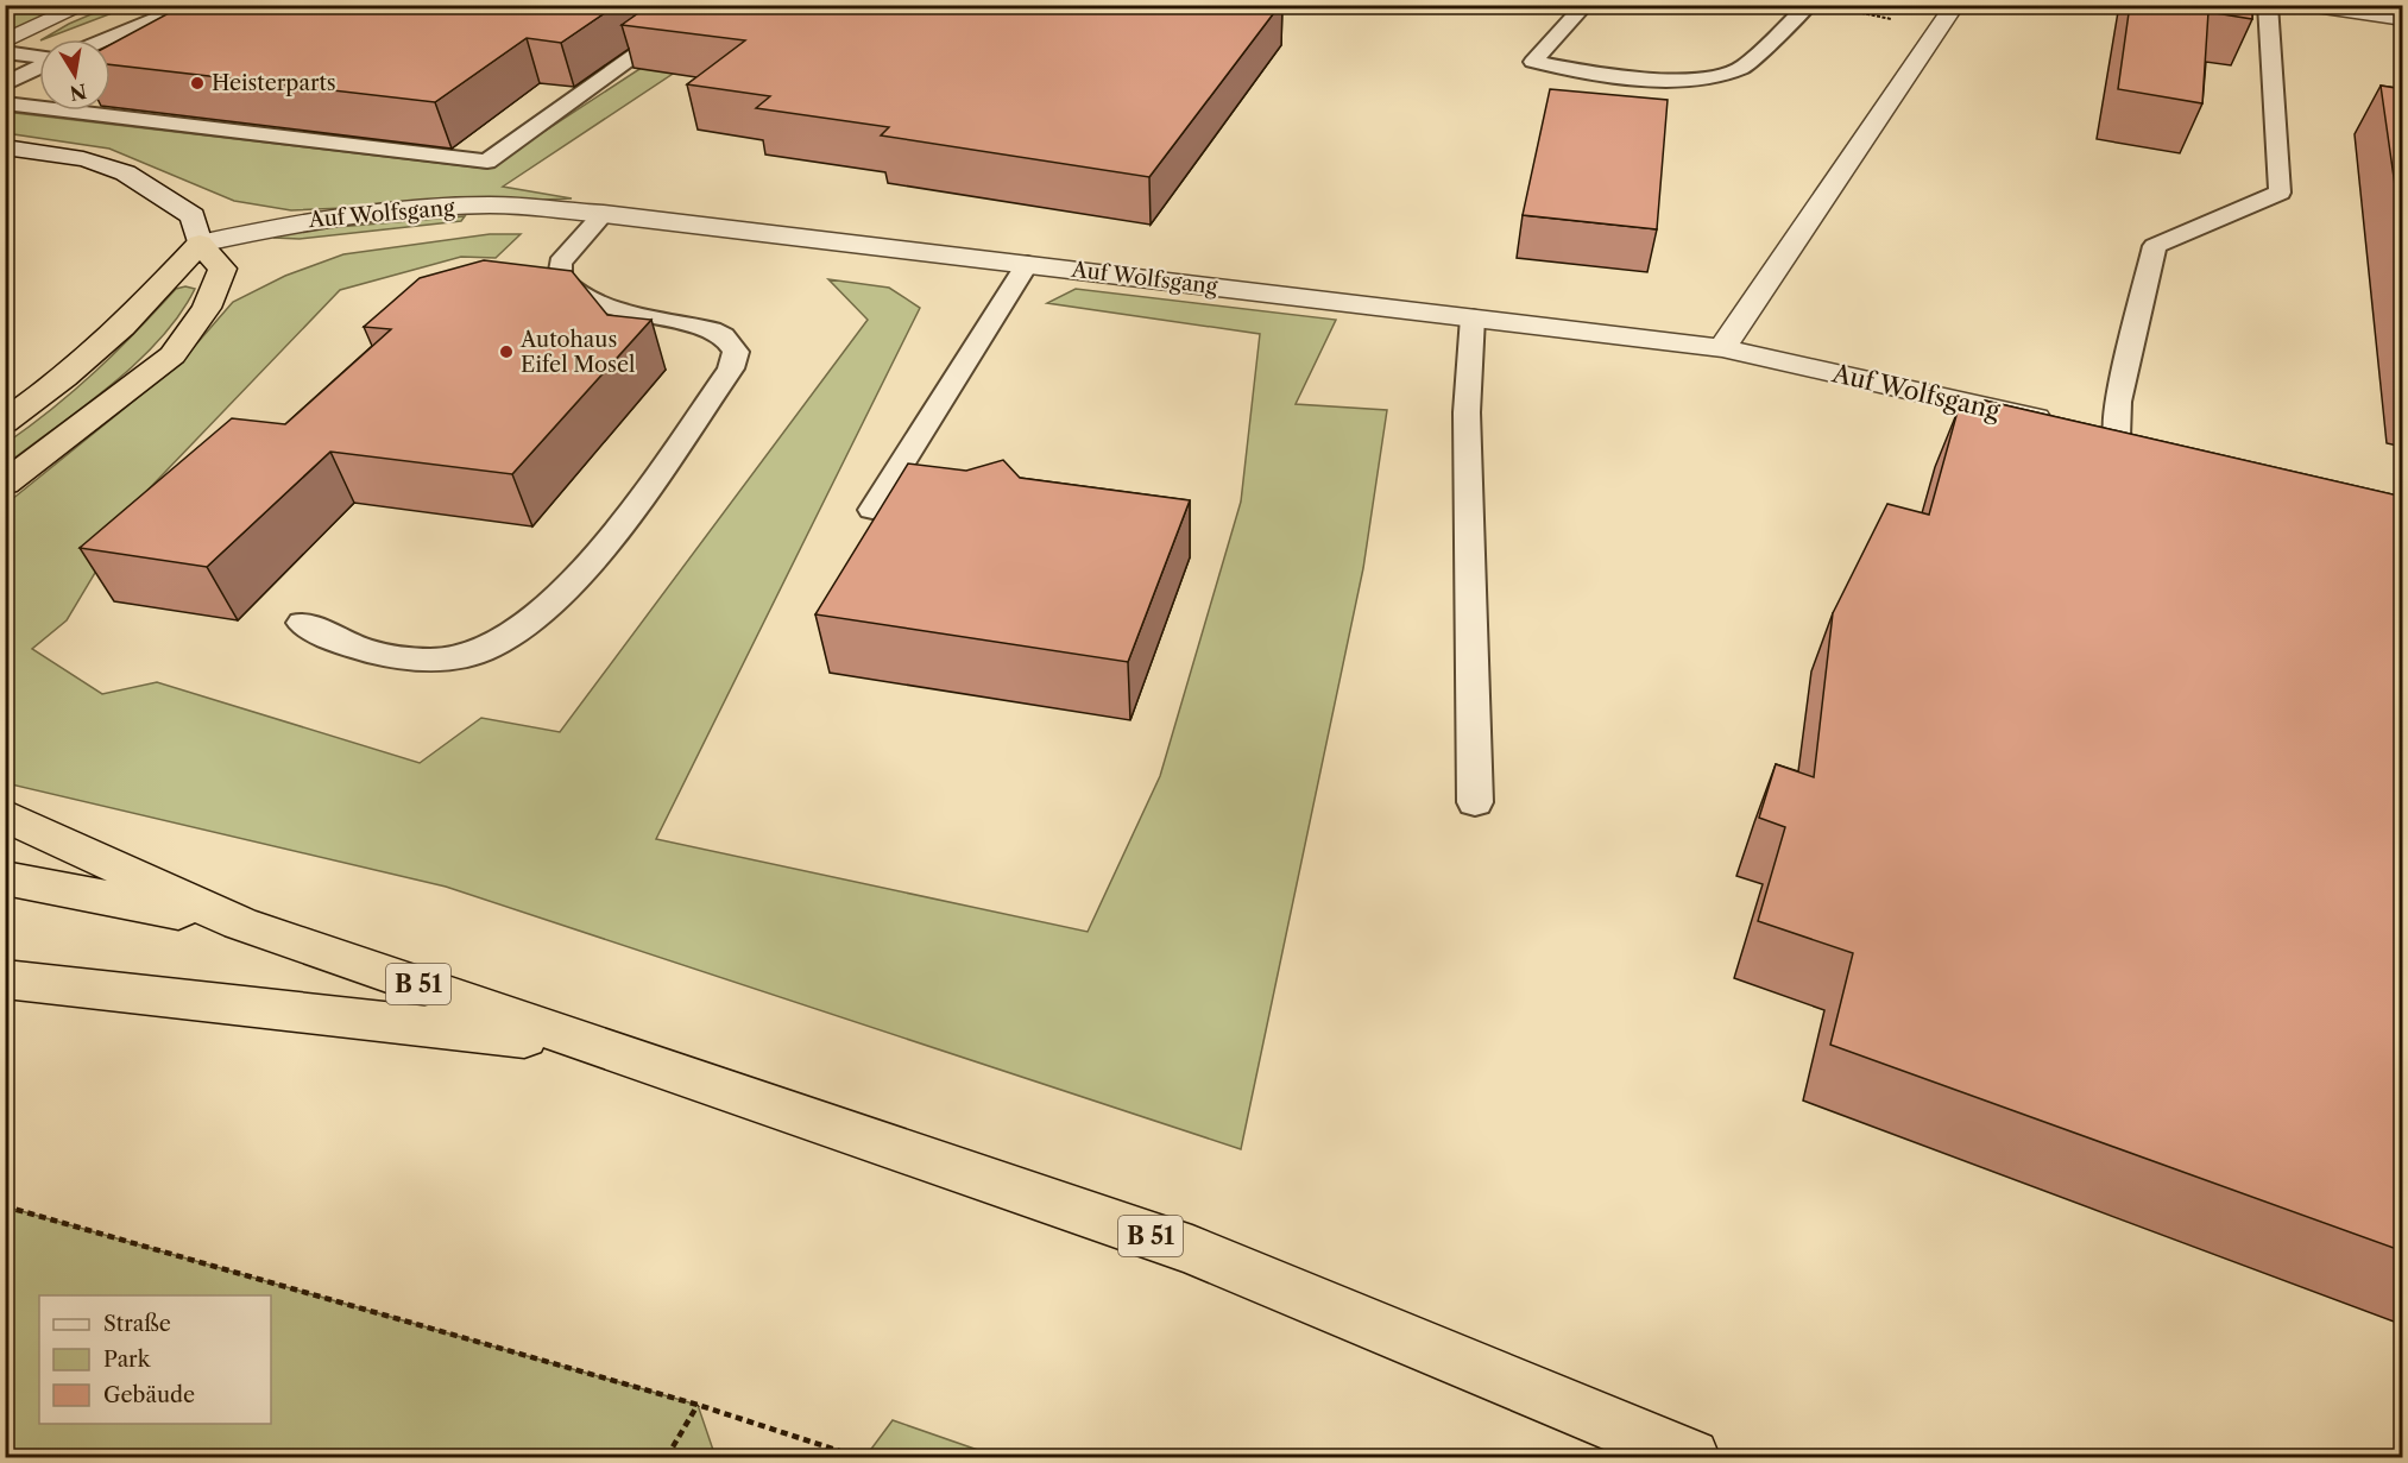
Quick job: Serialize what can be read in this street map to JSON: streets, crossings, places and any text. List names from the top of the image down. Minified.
{"streets":{"highway":["B 51"],"street":["Auf Wolfsgang"]},"places":["Heisterparts","Autohaus Eifel Mosel"],"legend":["Straße","Park","Gebäude"],"north":"bottom"}
